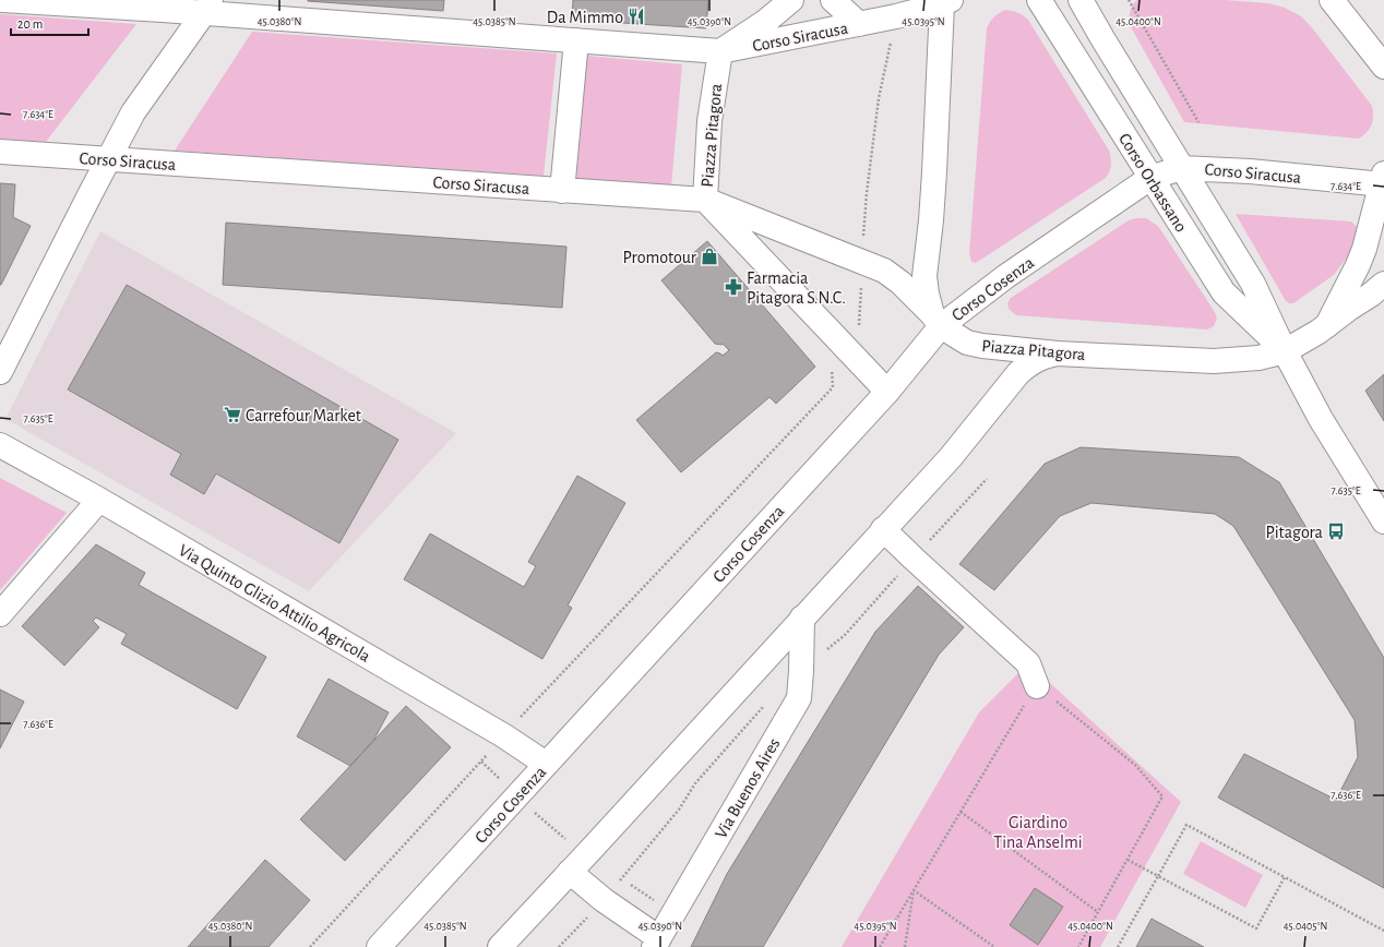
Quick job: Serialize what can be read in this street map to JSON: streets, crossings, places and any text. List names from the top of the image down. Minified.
{"streets":{"street":["Corso Siracusa","Piazza Pitagora","Corso Orbassano","Corso Cosenza","Via Quinto Glizio Attilio Agricola","Via Buenos Aires"]},"crossings":[["Corso Siracusa","Piazza Pitagora"],["Corso Siracusa","Corso Orbassano"],["Corso Siracusa","Corso Cosenza"],["Piazza Pitagora","Corso Orbassano"],["Piazza Pitagora","Corso Cosenza"],["Corso Orbassano","Corso Cosenza"],["Corso Cosenza","Via Quinto Glizio Attilio Agricola"]],"parks":["Giardino Tina Anselmi"],"places":{"restaurant":["Da Mimmo"],"shop":["Promotour"],"pharmacy":["Farmacia Pitagora S.N.C."],"supermarket":["Carrefour Market"],"bus stop":["Pitagora"]},"scale_bar":"20 m","coordinates":["45.0380°N","45.0385°N","45.0390°N","45.0395°N","45.0400°N","7.634°E","7.635°E","7.636°E","45.0405°N"]}
